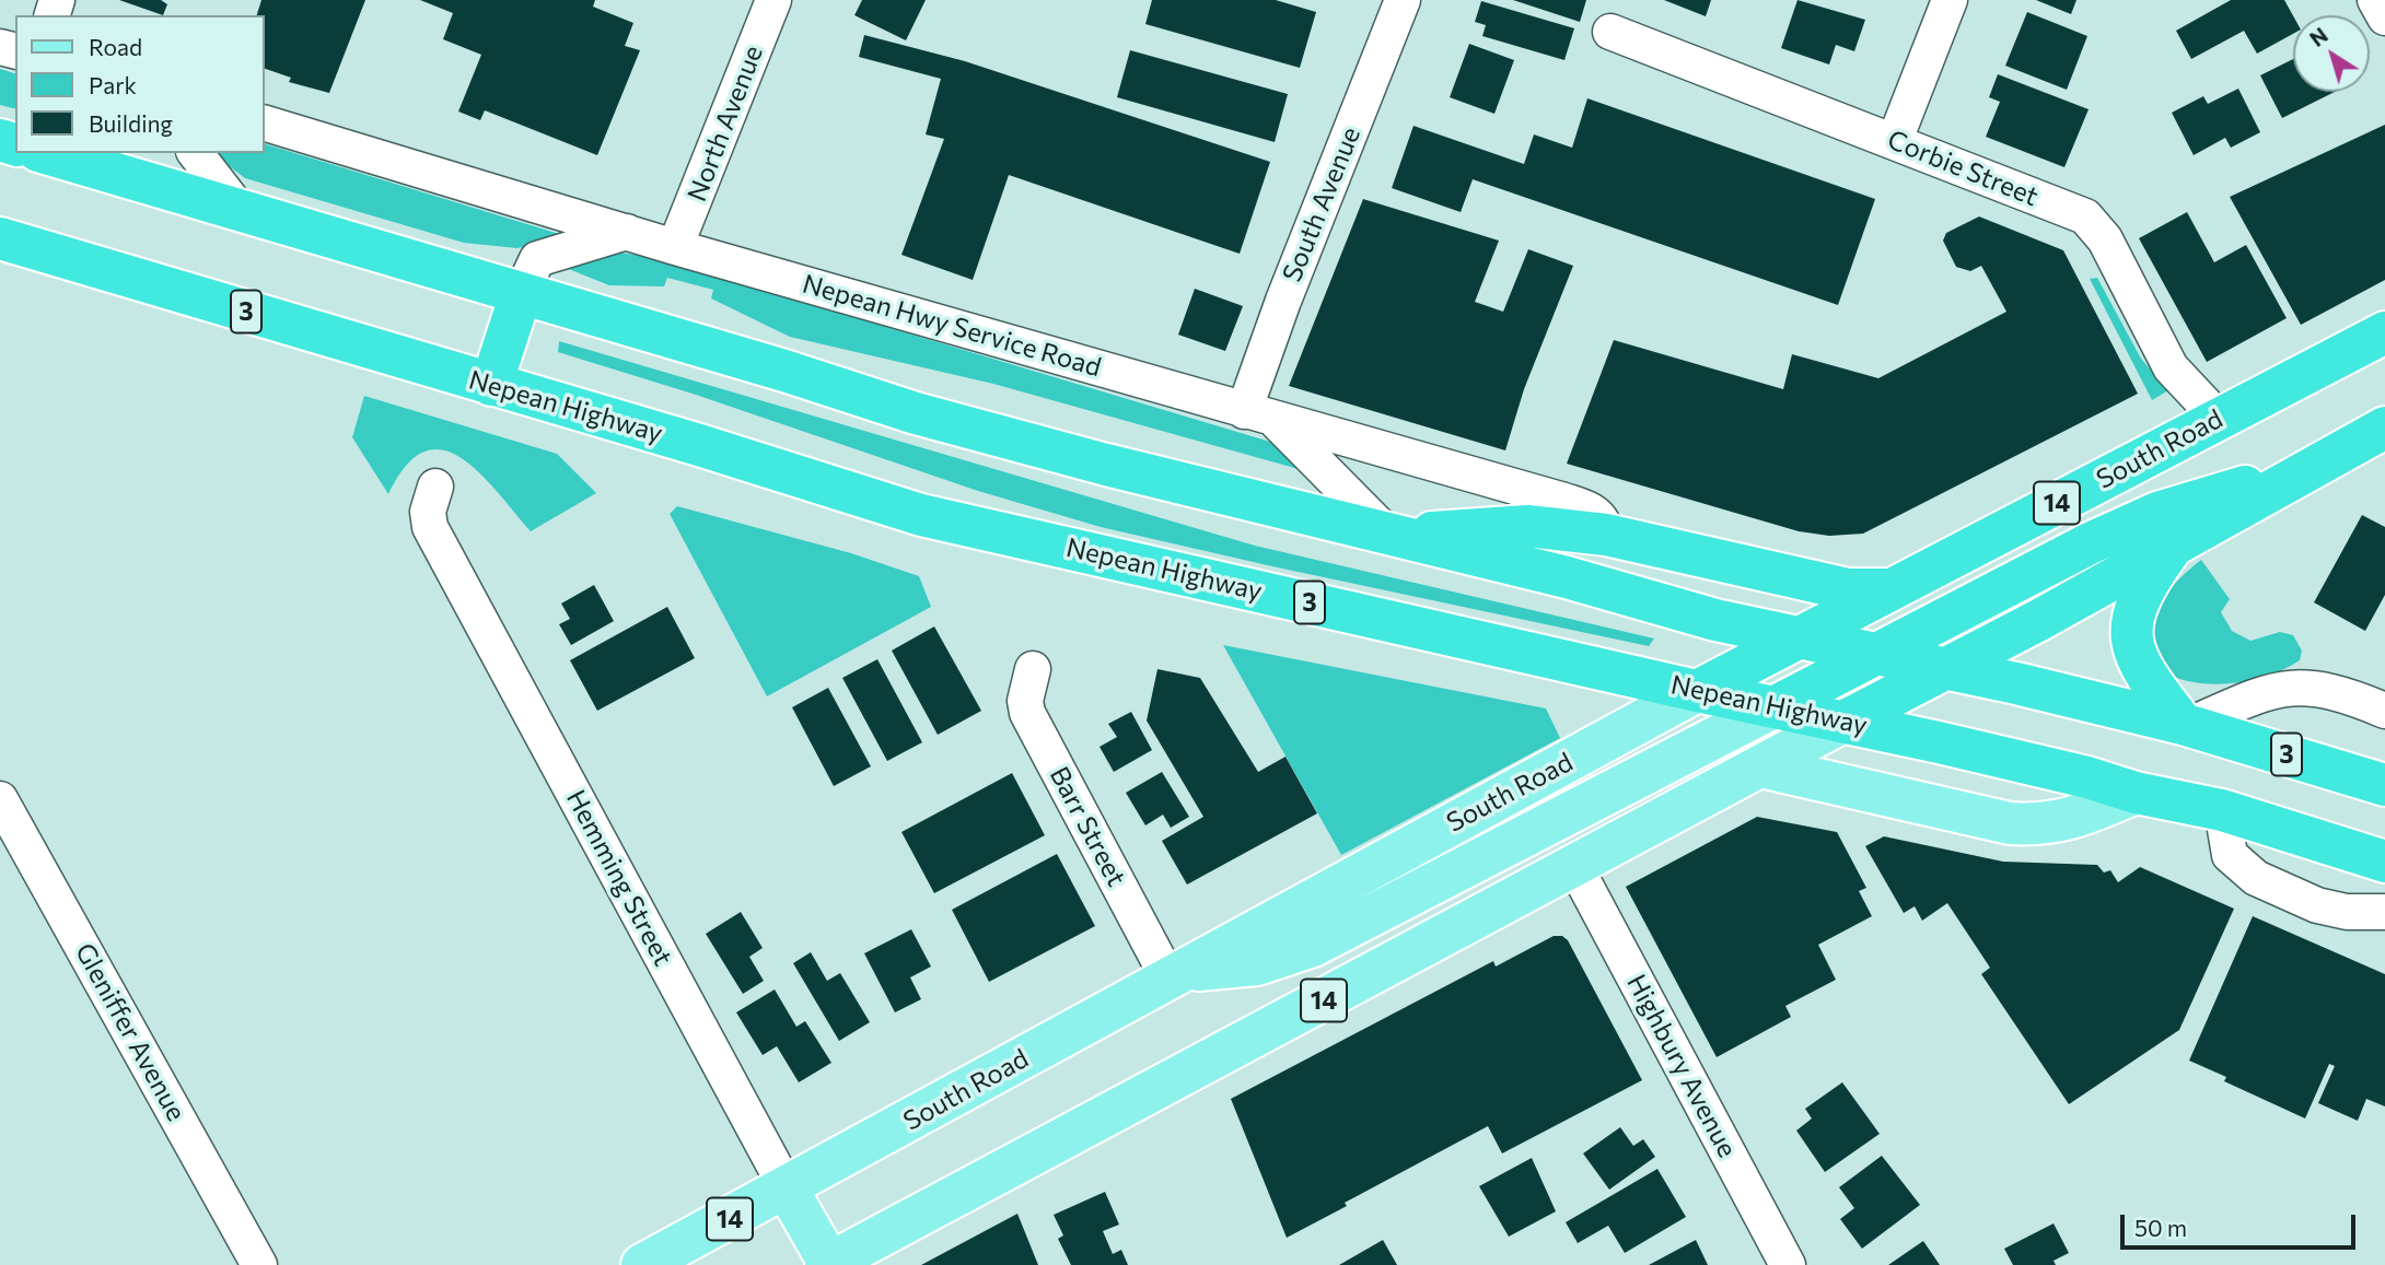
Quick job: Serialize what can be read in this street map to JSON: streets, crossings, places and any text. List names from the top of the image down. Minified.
{"streets":{"highway":["3","Nepean Highway","South Road","14"],"main road":["Hemming Street"],"street":["North Avenue","Corbie Street","South Avenue","Nepean Hwy Service Road","Barr Street","Gleniffer Avenue","Highbury Avenue"]},"crossings":[["North Avenue","Nepean Hwy Service Road"],["Corbie Street","South Road"],["South Avenue","Nepean Hwy Service Road"],["3","Nepean Hwy Service Road"],["3","South Road"],["3","14"],["Nepean Highway","South Road"],["Nepean Highway","14"],["South Road","Barr Street"],["South Road","Hemming Street"],["14","Hemming Street"],["14","Highbury Avenue"]],"legend":["Road","Park","Building"],"scale_bar":"50 m","north":"top left"}
